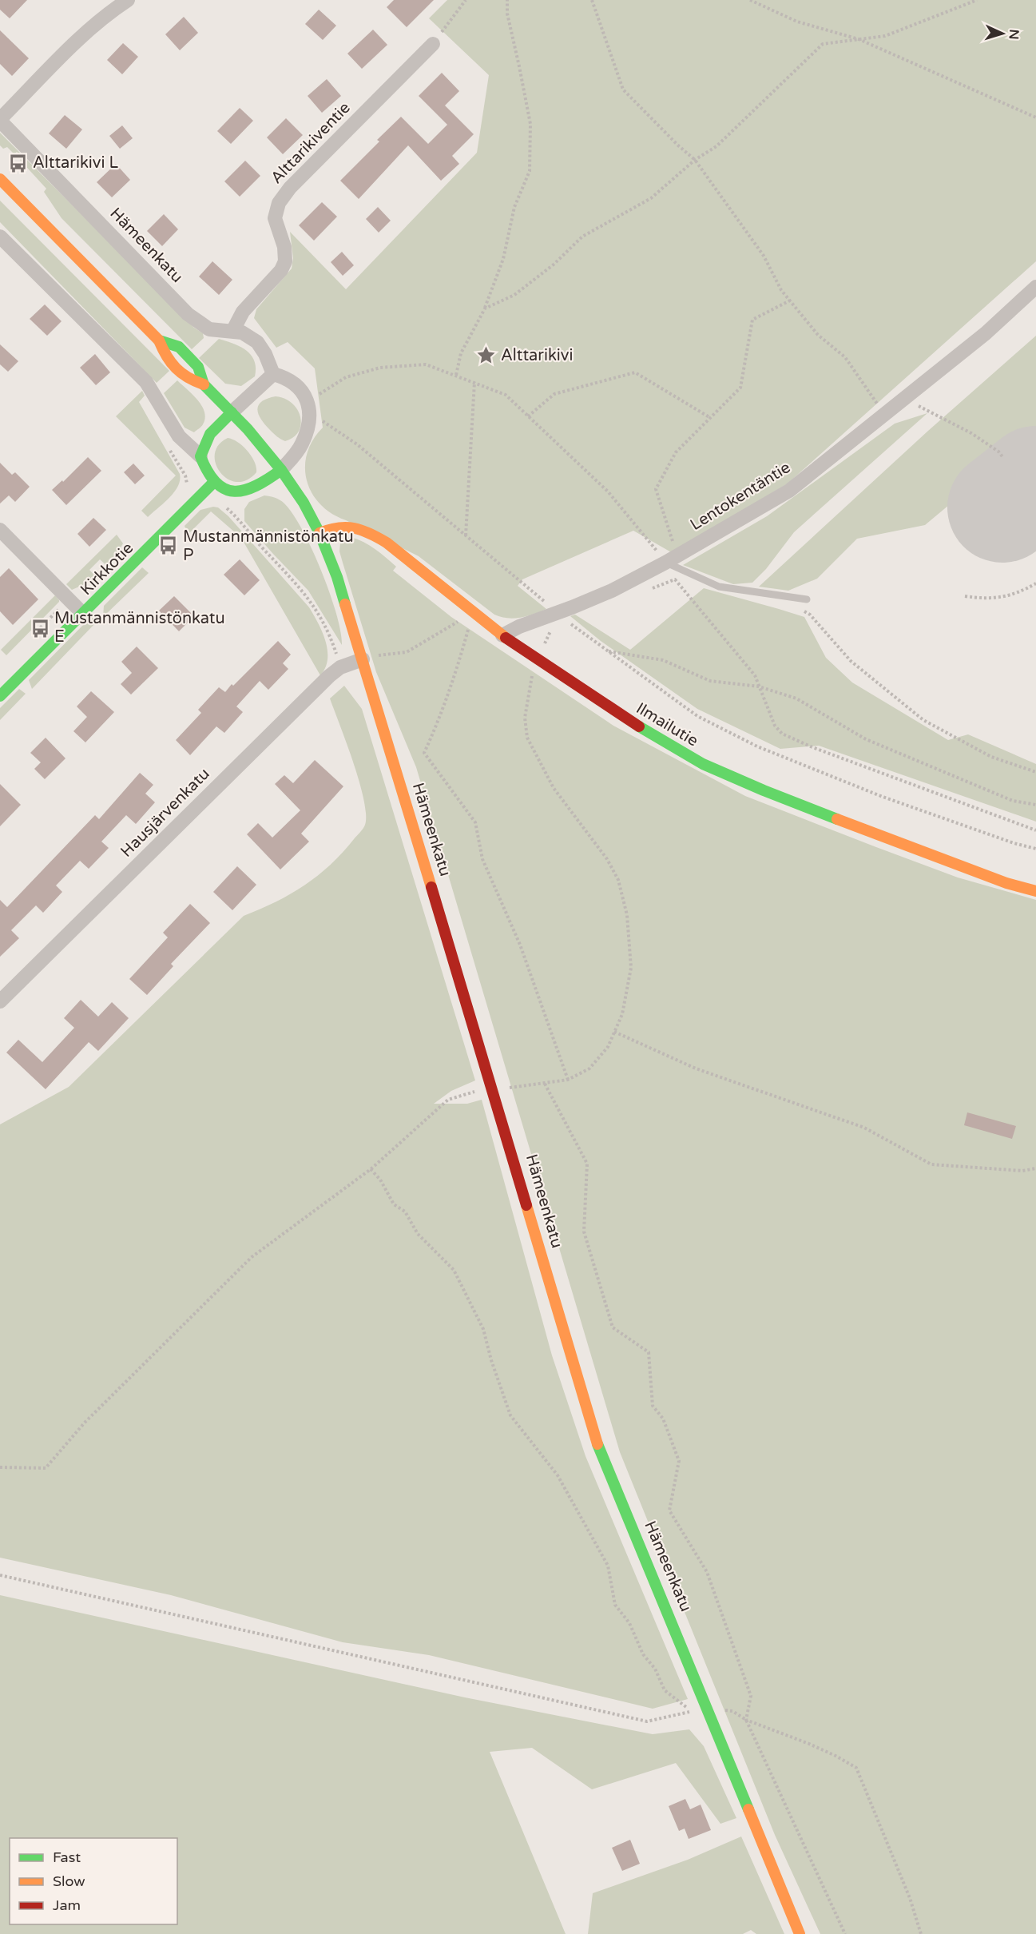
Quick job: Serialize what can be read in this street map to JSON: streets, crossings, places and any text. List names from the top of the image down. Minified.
{"streets":{"main road":["Hämeenkatu","Kirkkotie","Ilmailutie"],"street":["Alttarikiventie","Lentokentäntie","Hausjärvenkatu"]},"crossings":[["Alttarikiventie","Hämeenkatu"],["Hämeenkatu","Ilmailutie"],["Hämeenkatu","Hausjärvenkatu"],["Lentokentäntie","Ilmailutie"]],"places":{"bus stop":["Alttarikivi L","Mustanmännistönkatu P","Mustanmännistönkatu E"],"place":["Alttarikivi"]},"legend":["Fast","Slow","Jam"],"north":"right"}
